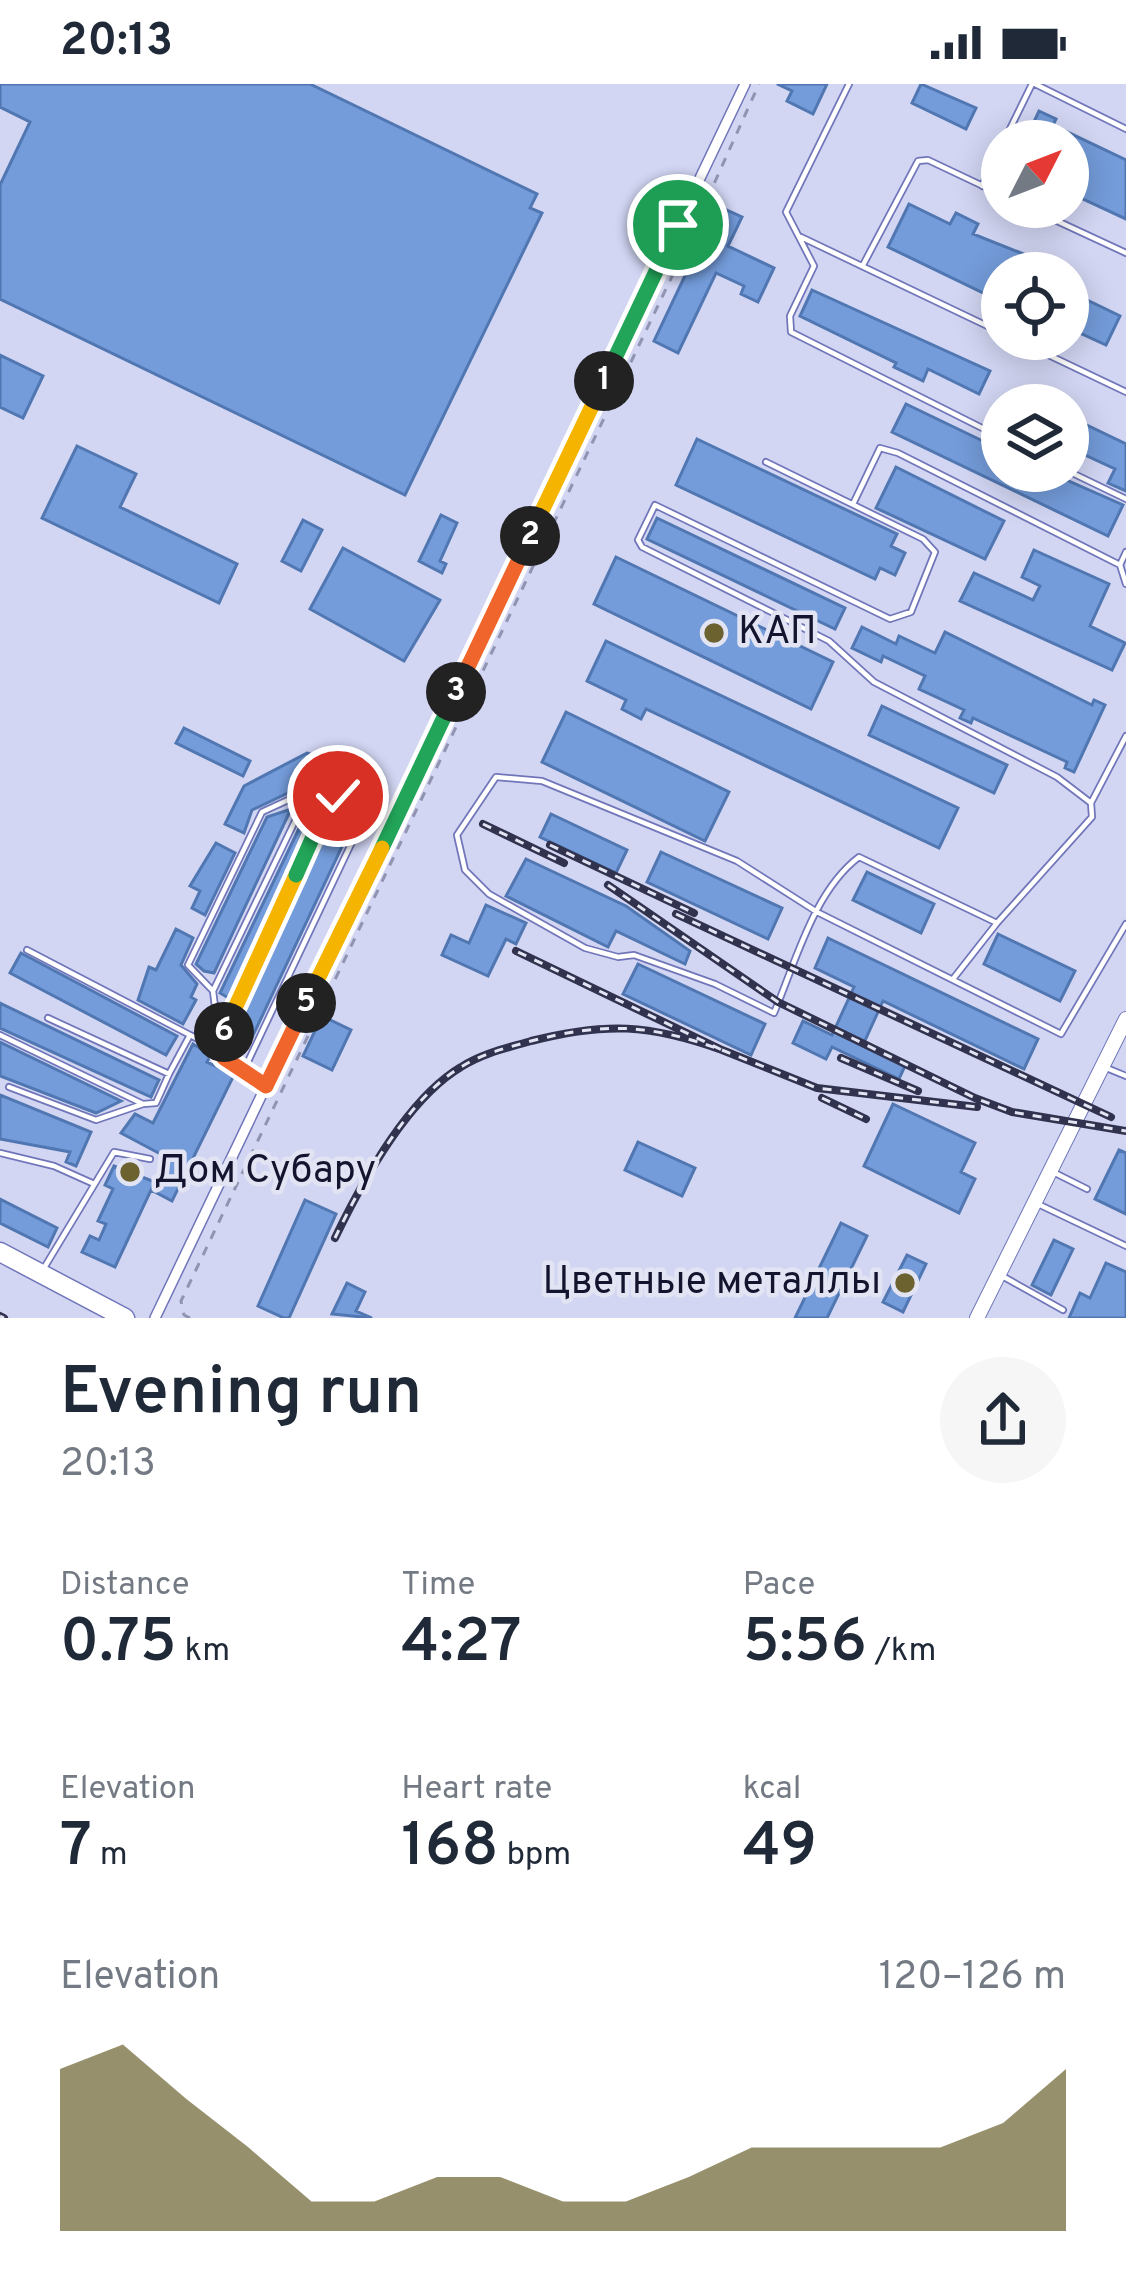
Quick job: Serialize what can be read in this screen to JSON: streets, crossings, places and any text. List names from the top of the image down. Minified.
{"places":["КАП","Дом Субару","Цветные металлы"],"north":"top right","page":{"status":"20:13","pins":["1","2","3","5","6"],"heading":["Evening run","20:13"],"stats":[["Distance","0.75 km"],["Time","4:27"],["Pace","5:56 /km"],["Elevation","7 m"],["Heart rate","168 bpm"],["kcal","49"]],"chart":["Elevation","120–126 m"]}}
